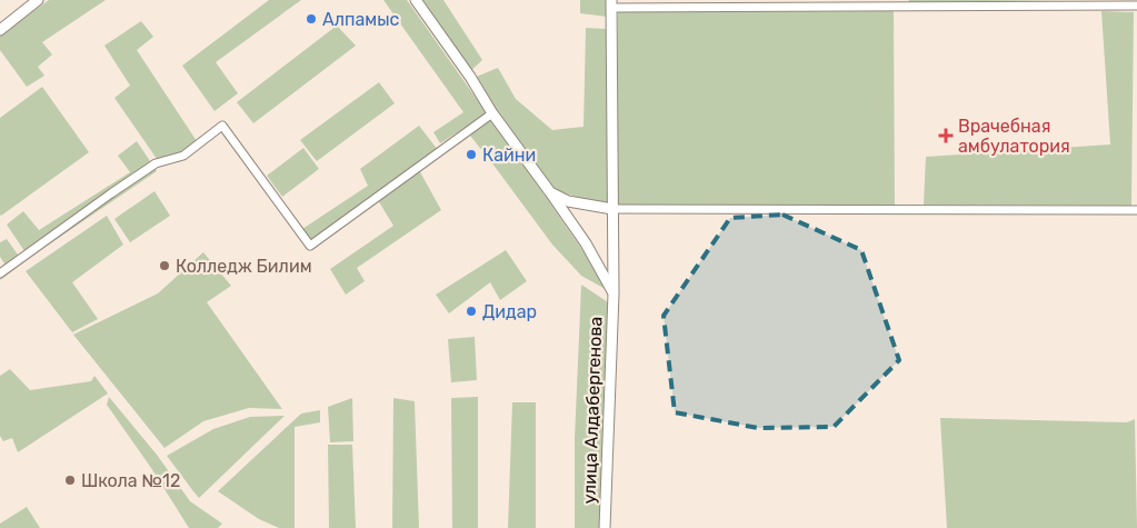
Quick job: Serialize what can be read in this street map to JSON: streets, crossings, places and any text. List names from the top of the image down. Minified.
{"streets":{"street":["улица Алдабергенова"]},"places":{"other":["Алпамыс","Кайни","Колледж Билим","Дидар","Школа №12"],"health":["Врачебная амбулатория"]}}
